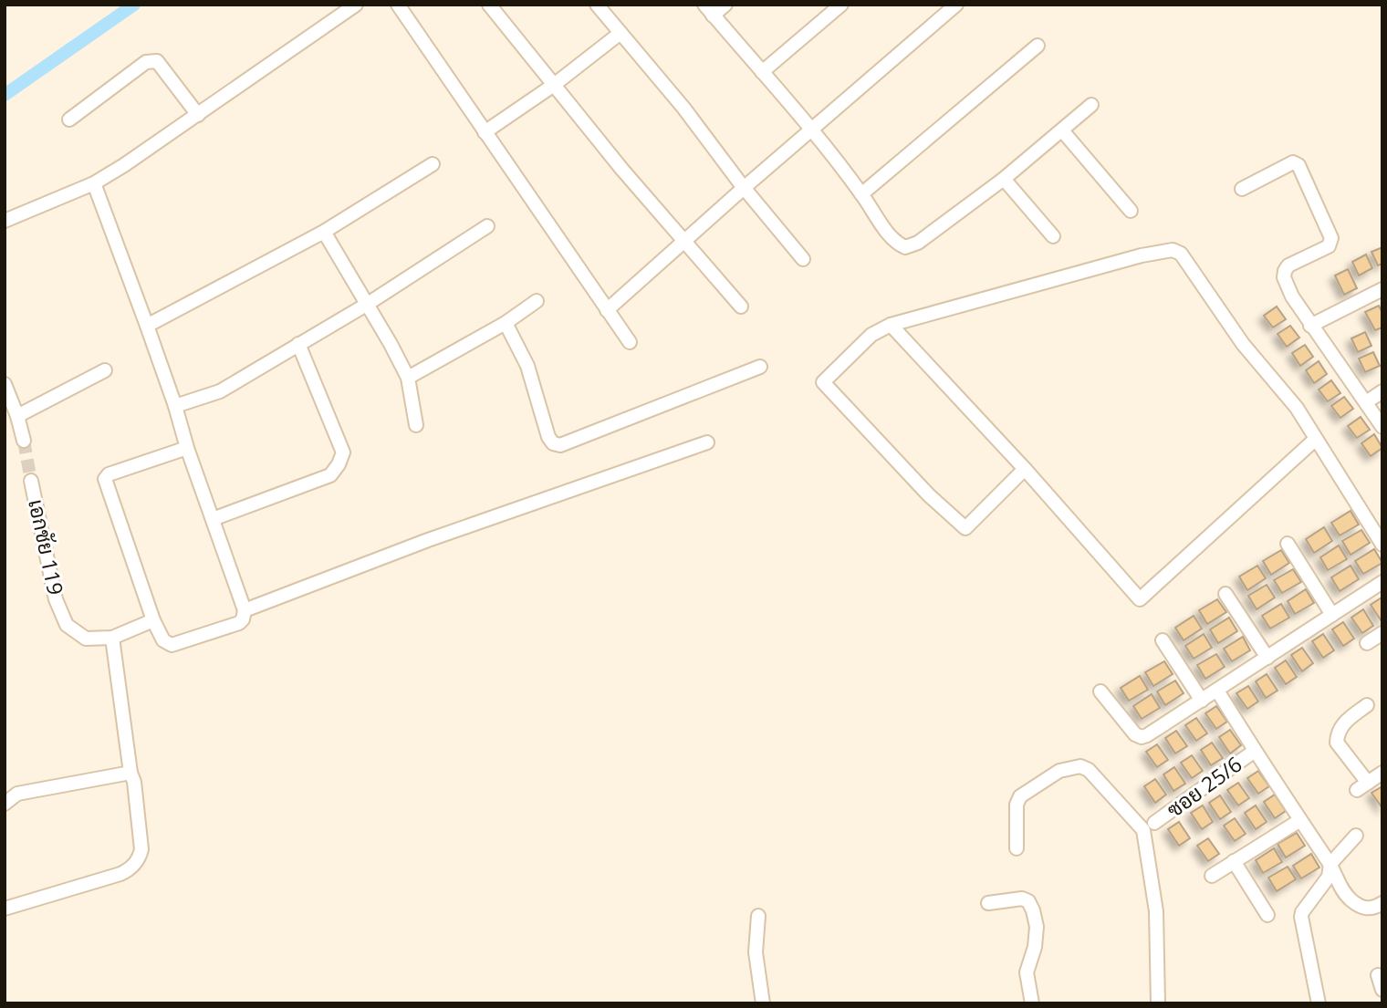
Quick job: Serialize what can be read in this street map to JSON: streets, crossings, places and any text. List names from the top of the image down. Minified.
{"streets":{"street":["เอกชัย 119","ซอย 25/6"]}}
